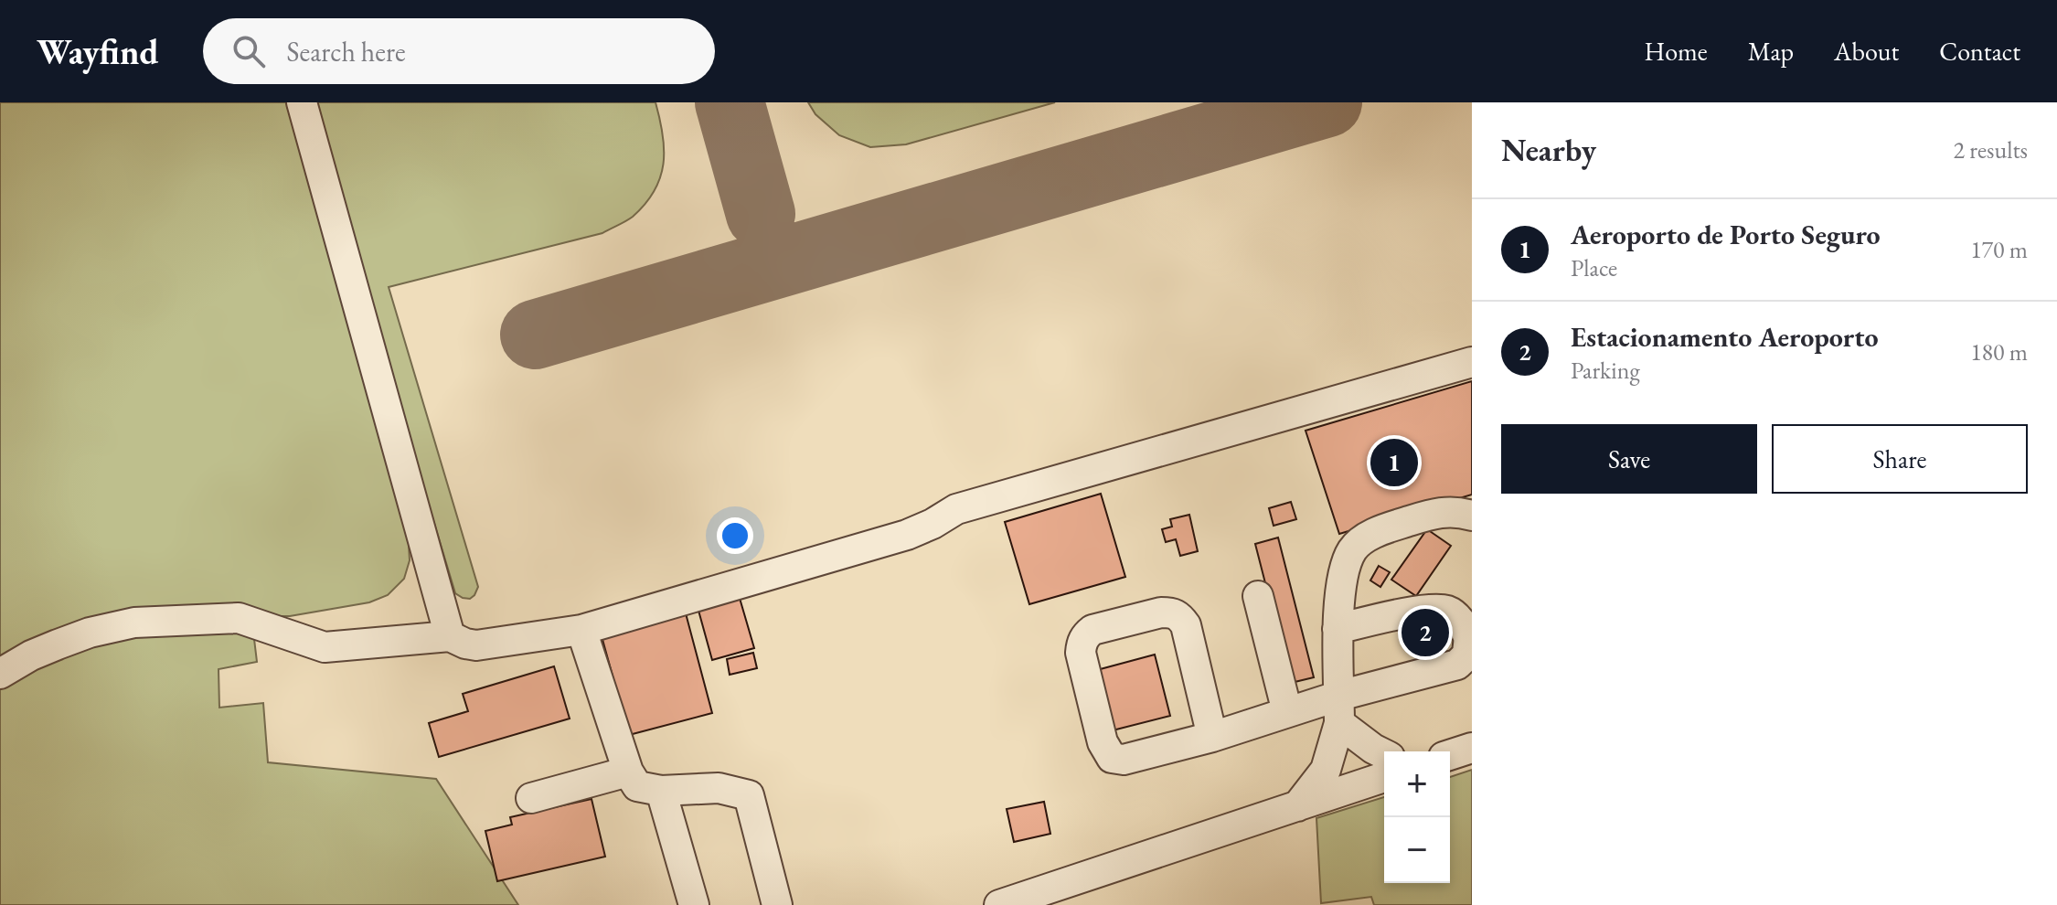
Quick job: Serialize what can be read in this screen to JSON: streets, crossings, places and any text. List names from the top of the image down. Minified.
{"page":{"header":"Wayfind","search":"Search here","nav":["Home","Map","About","Contact"],"heading":["Nearby","2 results"],"list":[{"mark":"1","name":"Aeroporto de Porto Seguro","note":"Place","value":"170 m"},{"mark":"2","name":"Estacionamento Aeroporto","note":"Parking","value":"180 m"}],"buttons":["Save","Share"],"pins":["1","2"],"map_buttons":["+","−"]}}
